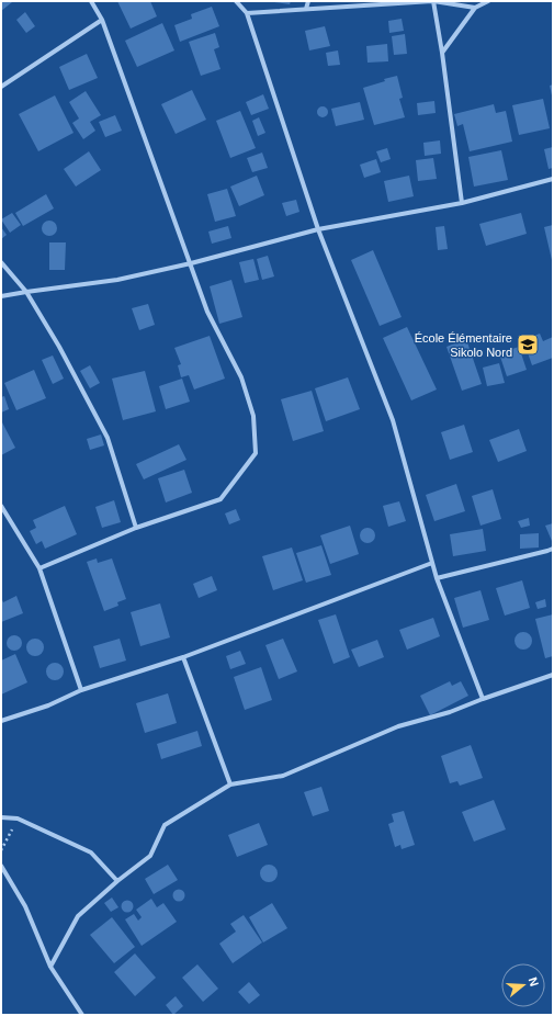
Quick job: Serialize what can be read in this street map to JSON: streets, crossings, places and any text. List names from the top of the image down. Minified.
{"places":{"school or university":["École Élémentaire Sikolo Nord"]},"north":"right"}
